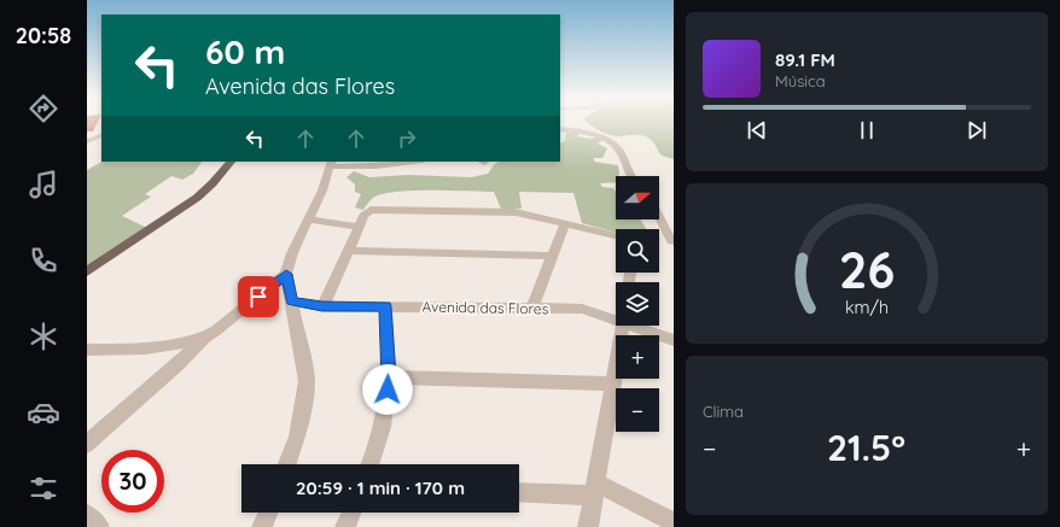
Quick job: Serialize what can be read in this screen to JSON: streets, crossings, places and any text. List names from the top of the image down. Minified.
{"streets":{"street":["Avenida das Flores"]},"north":"right","page":{"tabs":"20:58","turn":["60 m","Avenida das Flores"],"song":["89.1 FM","Música"],"map_buttons":["+","−"],"tile":"Clima","heat":["−","21.5°","+"],"limit":"30","trip":"20:59 · 1 min · 170 m","gauge":["26","km/h"]}}
